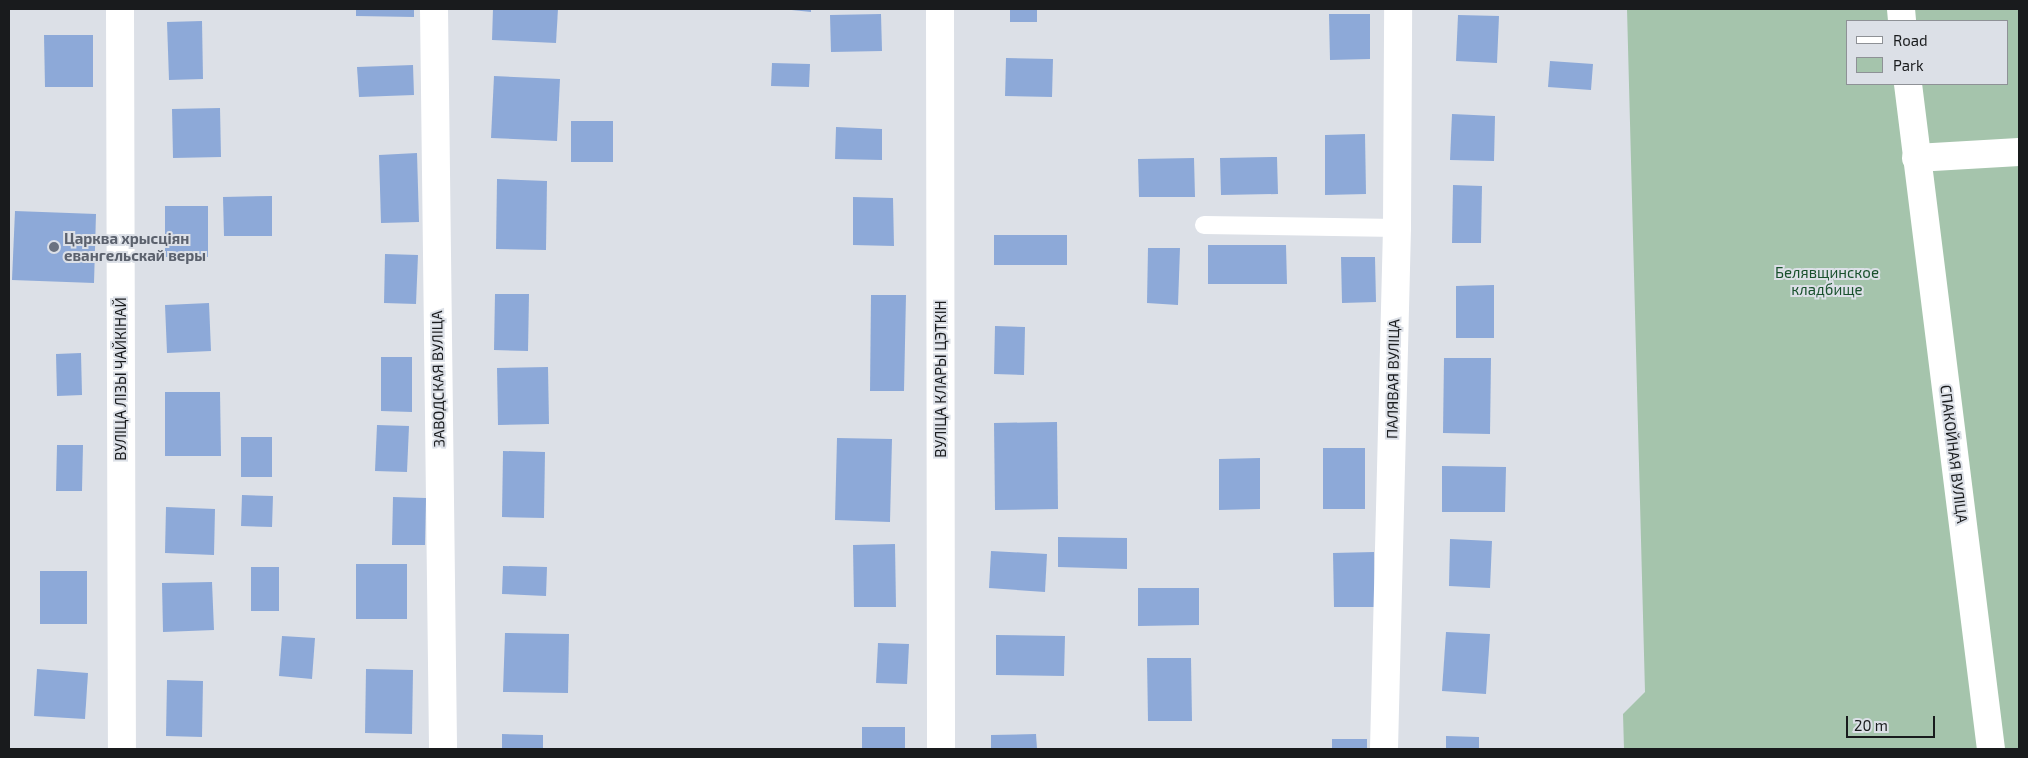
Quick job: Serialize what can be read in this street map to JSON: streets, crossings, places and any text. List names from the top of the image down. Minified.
{"streets":{"street":["ВУЛІЦА ЛІЗЫ ЧАЙКІНАЙ","ЗАВОДСКАЯ ВУЛІЦА","ВУЛІЦА КЛАРЫ ЦЭТКІН","ПАЛЯВАЯ ВУЛІЦА","СПАКОЙНАЯ ВУЛІЦА"]},"parks":["Белявщинское кладбище"],"places":["Царква хрысціян евангельскай веры"],"legend":["Road","Park"],"scale_bar":"20 m"}
